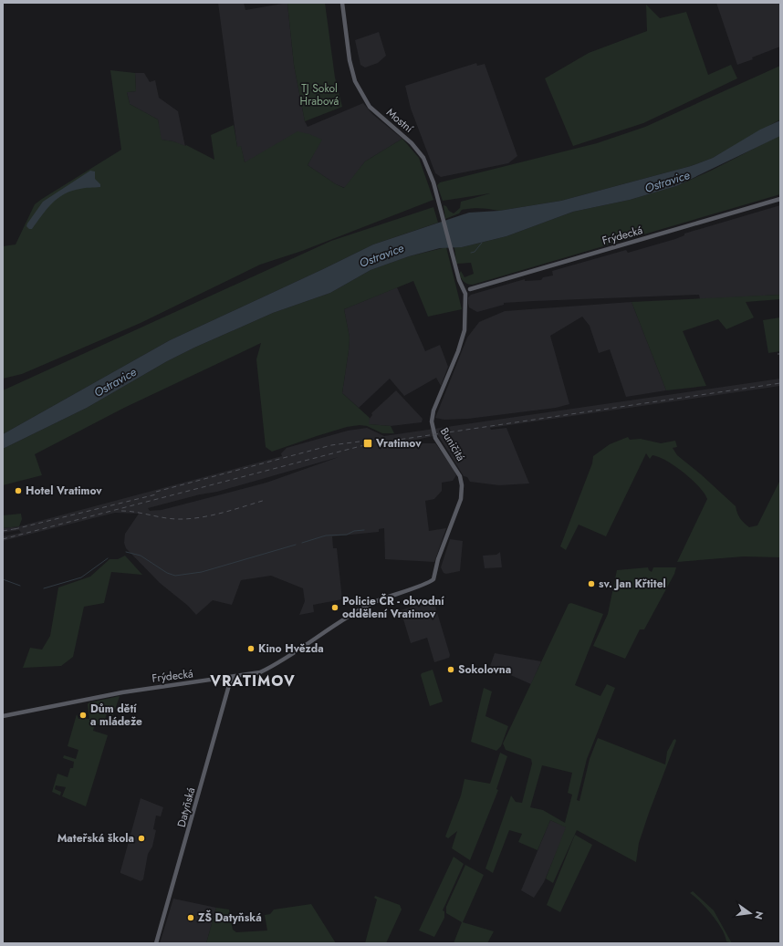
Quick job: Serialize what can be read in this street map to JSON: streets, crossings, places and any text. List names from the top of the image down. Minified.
{"streets":{"main road":["Mostní","Frýdecká","Buničitá","Datyňská"]},"crossings":[["Mostní","Frýdecká"],["Mostní","Buničitá"],["Frýdecká","Buničitá"],["Frýdecká","Datyňská"]],"districts":["VRATIMOV"],"water":["Ostravice"],"parks":["TJ Sokol Hrabová"],"places":{"transit":["Vratimov"],"other":["Hotel Vratimov","sv. Jan Křtitel","Policie ČR - obvodní oddělení Vratimov","Kino Hvězda","Sokolovna","Dům dětí a mládeže","Mateřská škola","ZŠ Datyňská"]},"north":"right"}
